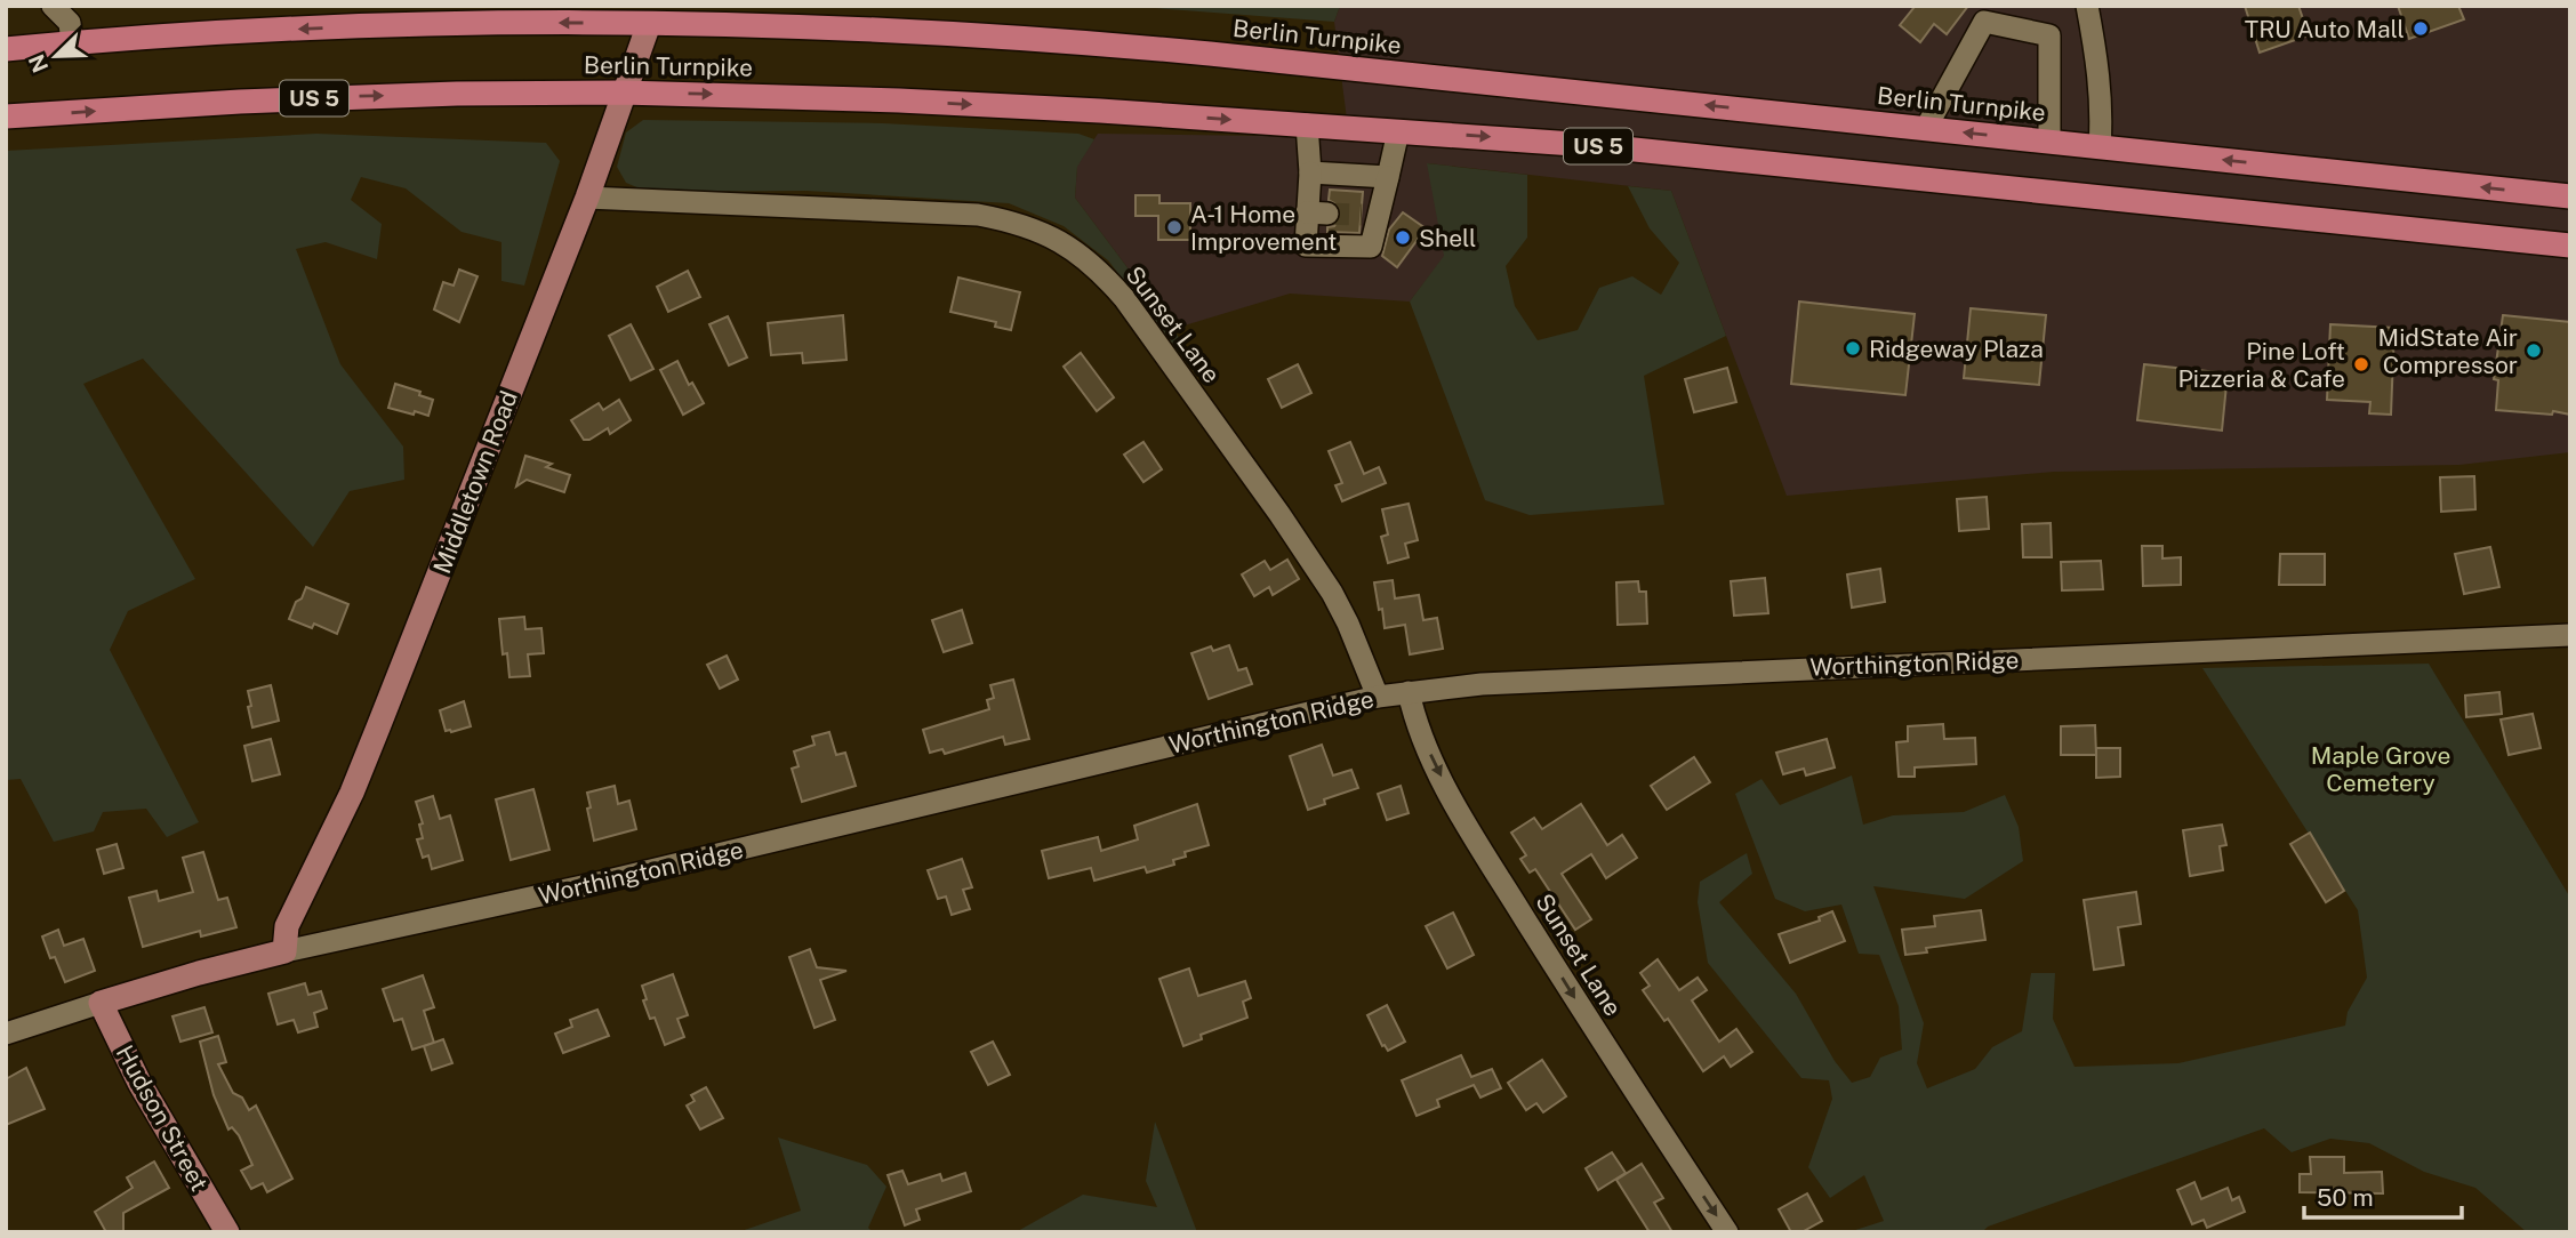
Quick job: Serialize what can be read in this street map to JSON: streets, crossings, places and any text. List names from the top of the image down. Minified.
{"streets":{"highway":["Berlin Turnpike","US 5"],"main road":["Middletown Road","Worthington Ridge","Hudson Street"],"street":["Sunset Lane"]},"crossings":[["Berlin Turnpike","Middletown Road"],["Sunset Lane","Middletown Road"],["Sunset Lane","Worthington Ridge"],["Middletown Road","Worthington Ridge"],["Worthington Ridge","Hudson Street"]],"one_way":["Sunset Lane"],"parks":["Maple Grove Cemetery"],"places":["TRU Auto Mall","A-1 Home Improvement","Shell","Ridgeway Plaza","MidState Air Compressor","Pine Loft Pizzeria & Cafe"],"scale_bar":"50 m","north":"bottom left"}
